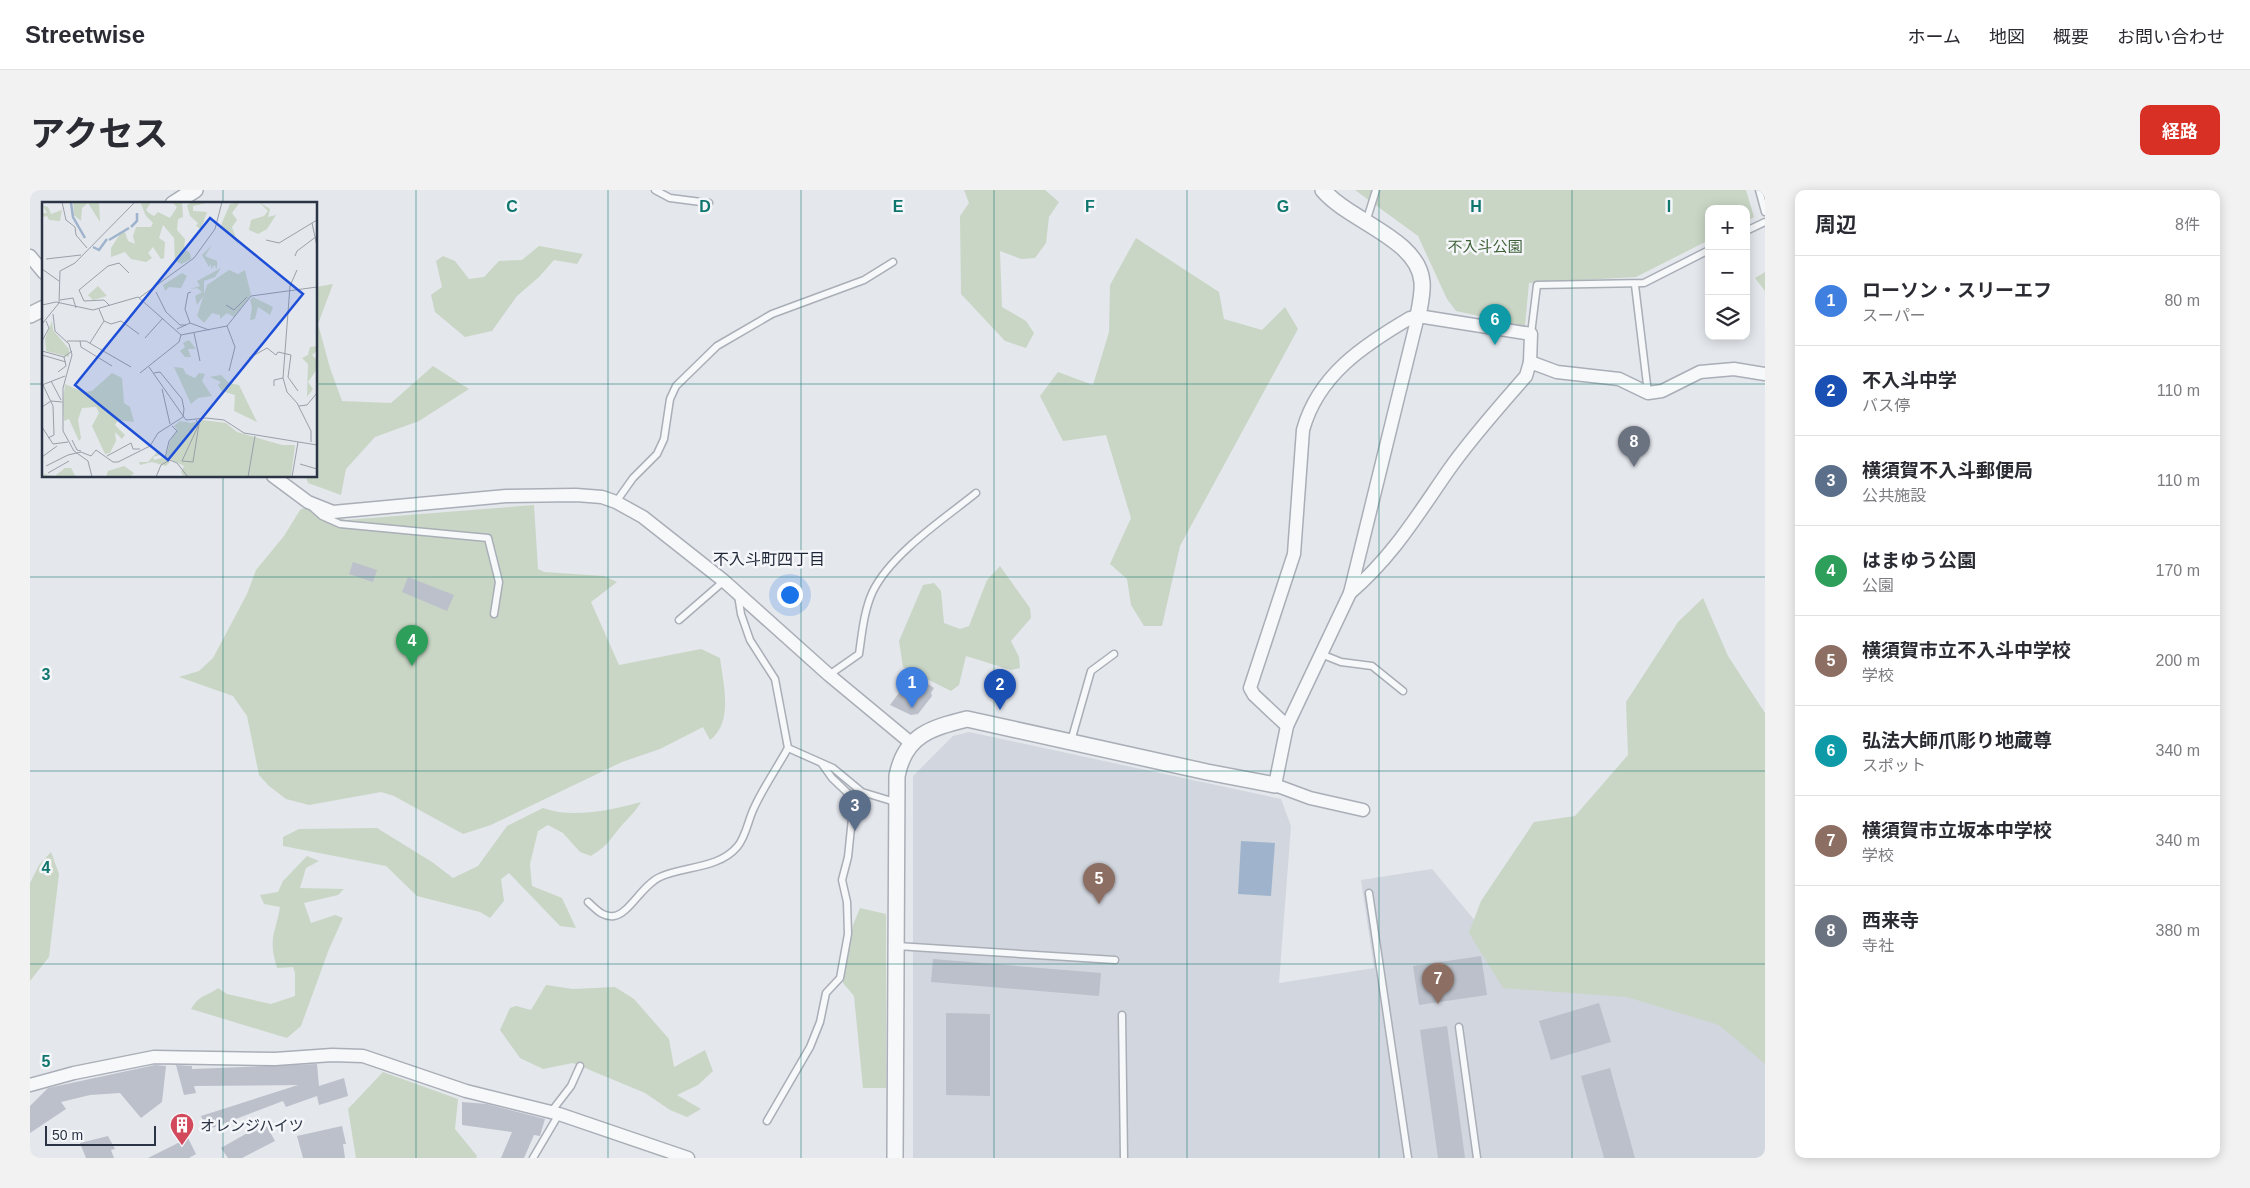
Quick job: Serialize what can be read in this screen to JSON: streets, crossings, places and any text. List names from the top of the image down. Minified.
{"districts":["不入斗町四丁目"],"parks":["不入斗公園"],"places":{"building":["オレンジハイツ"]},"scale_bar":"50 m","page":{"header":"Streetwise","nav":["ホーム","地図","概要","お問い合わせ"],"title":"アクセス","buttons":"経路","heading":["周辺","8件"],"map_buttons":["+","−"],"list":[{"mark":"1","name":"ローソン・スリーエフ","note":"スーパー","value":"80 m"},{"mark":"2","name":"不入斗中学","note":"バス停","value":"110 m"},{"mark":"3","name":"横須賀不入斗郵便局","note":"公共施設","value":"110 m"},{"mark":"4","name":"はまゆう公園","note":"公園","value":"170 m"},{"mark":"5","name":"横須賀市立不入斗中学校","note":"学校","value":"200 m"},{"mark":"6","name":"弘法大師爪彫り地蔵尊","note":"スポット","value":"340 m"},{"mark":"7","name":"横須賀市立坂本中学校","note":"学校","value":"340 m"},{"mark":"8","name":"西来寺","note":"寺社","value":"380 m"}],"pins":["6","8","4","1","2","3","5","7"],"scale":"50 m"},"grid":{"columns":["C","D","E","F","G","H","I"],"rows":["3","4","5"]}}
